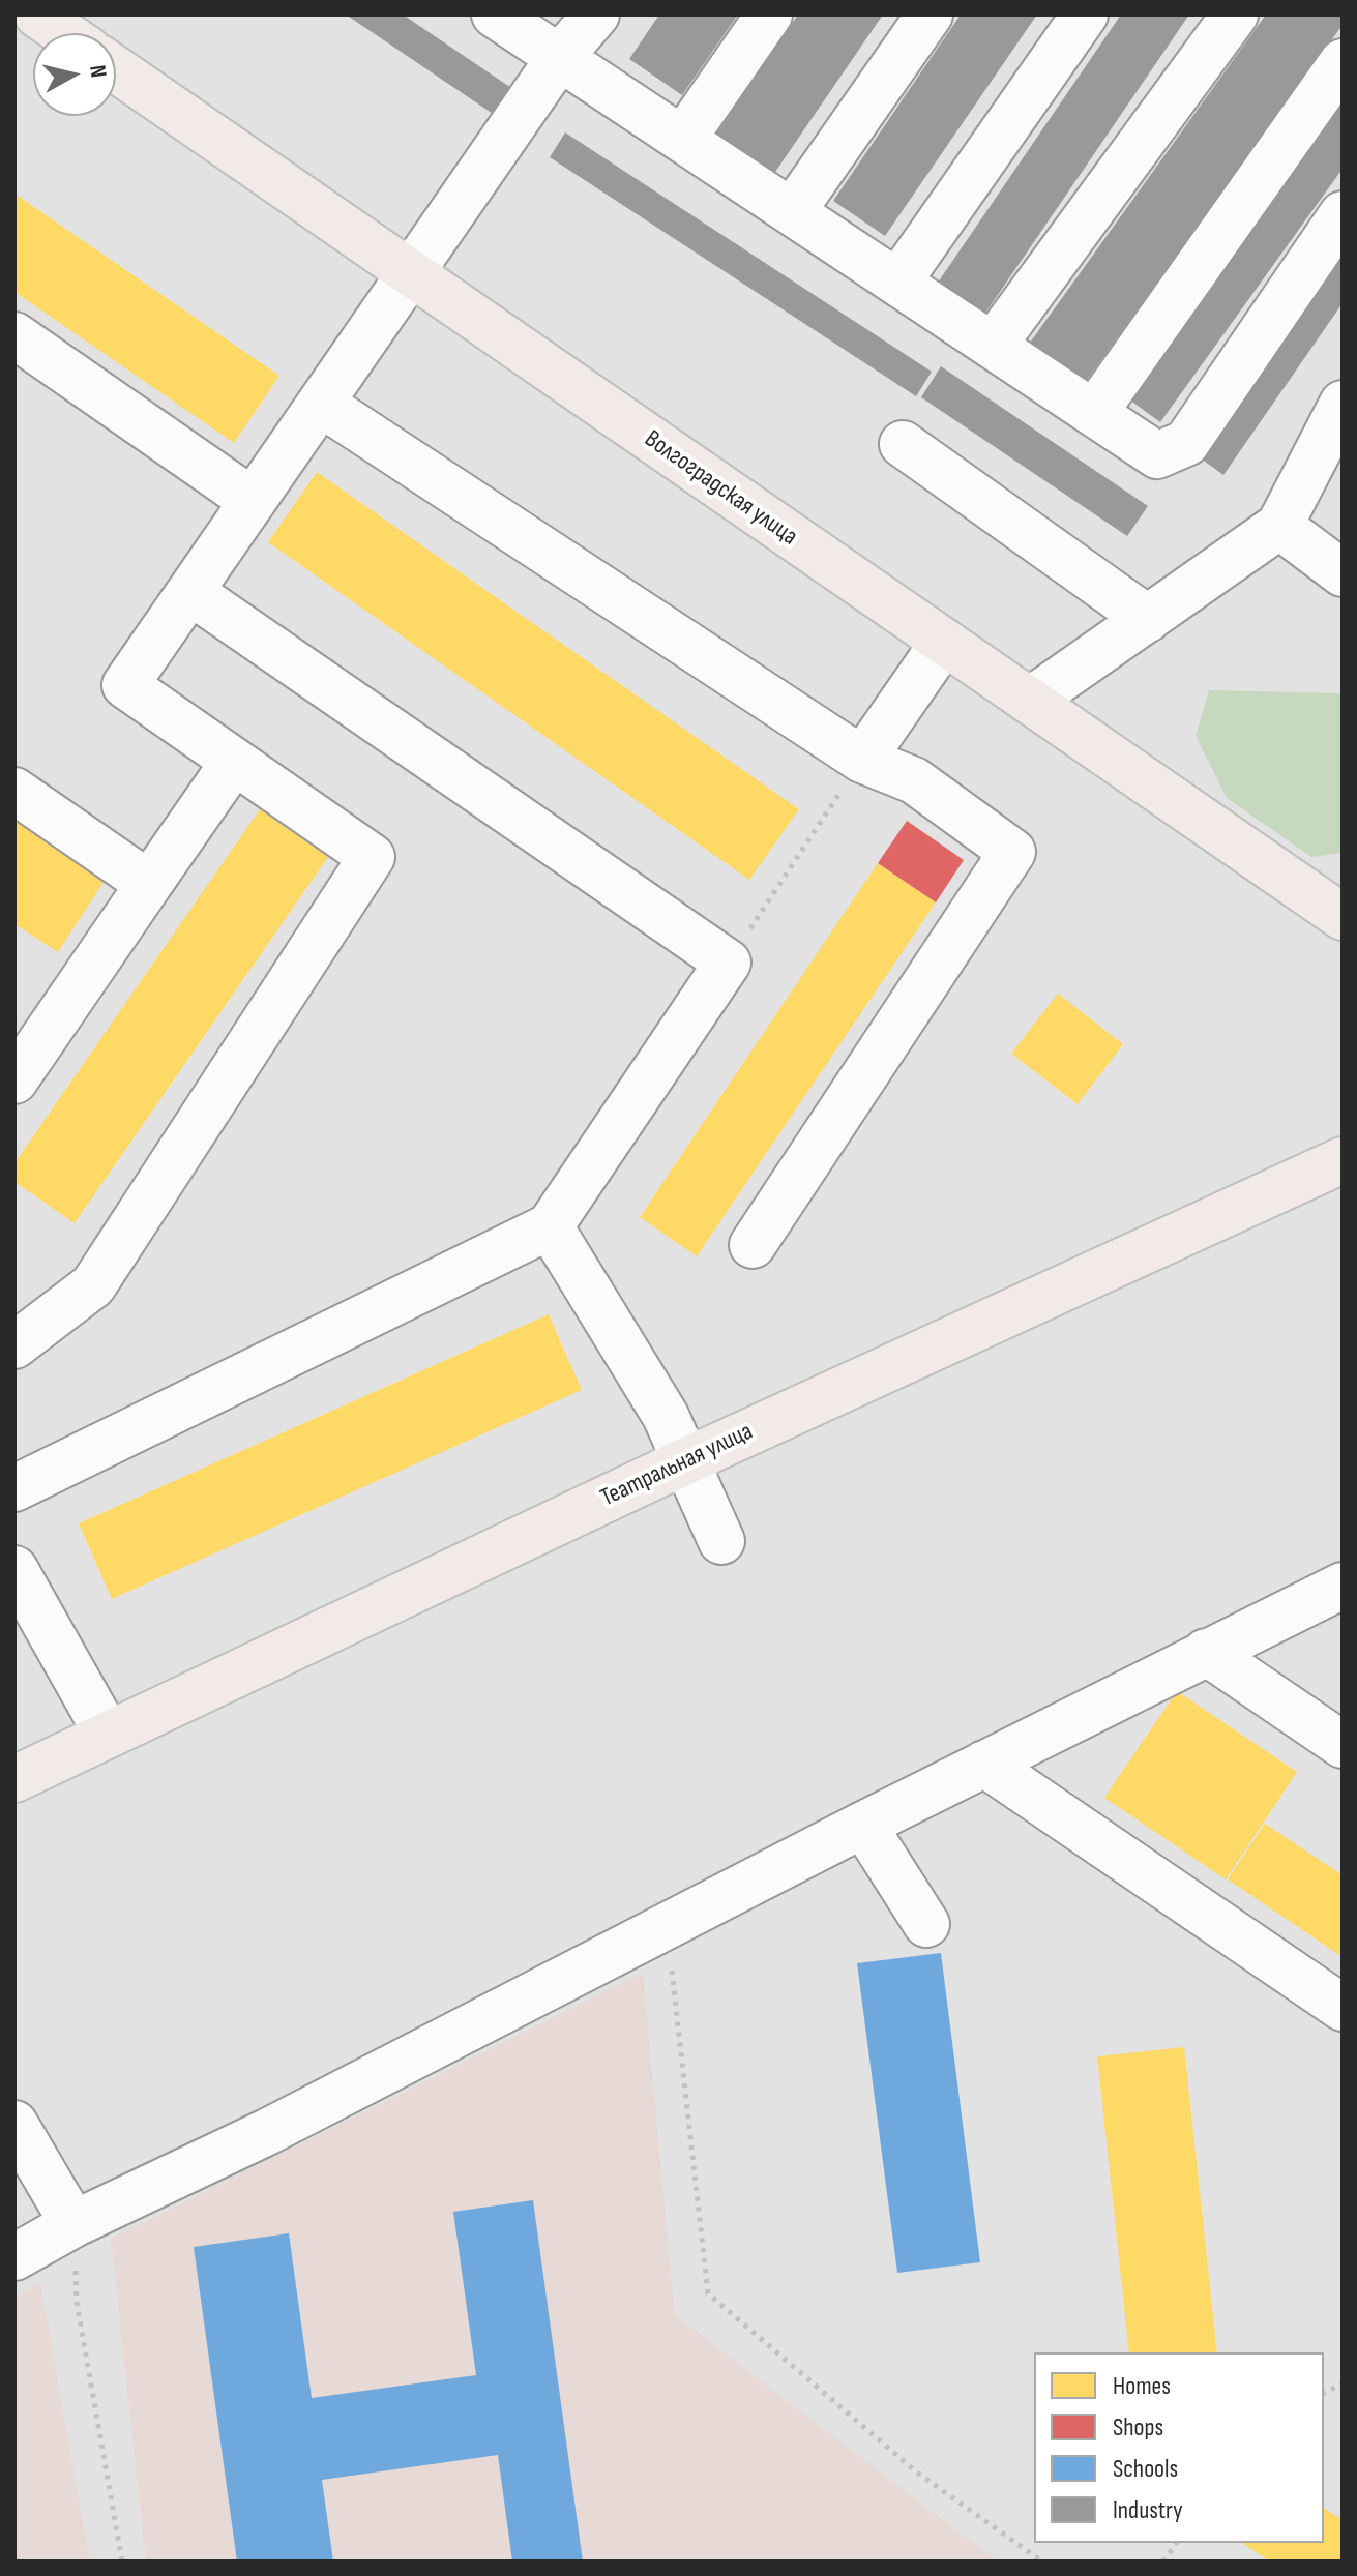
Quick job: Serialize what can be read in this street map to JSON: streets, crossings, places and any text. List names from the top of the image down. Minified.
{"streets":{"main road":["Волгоградская улица","Театральная улица"]},"legend":["Homes","Shops","Schools","Industry"],"north":"right"}
